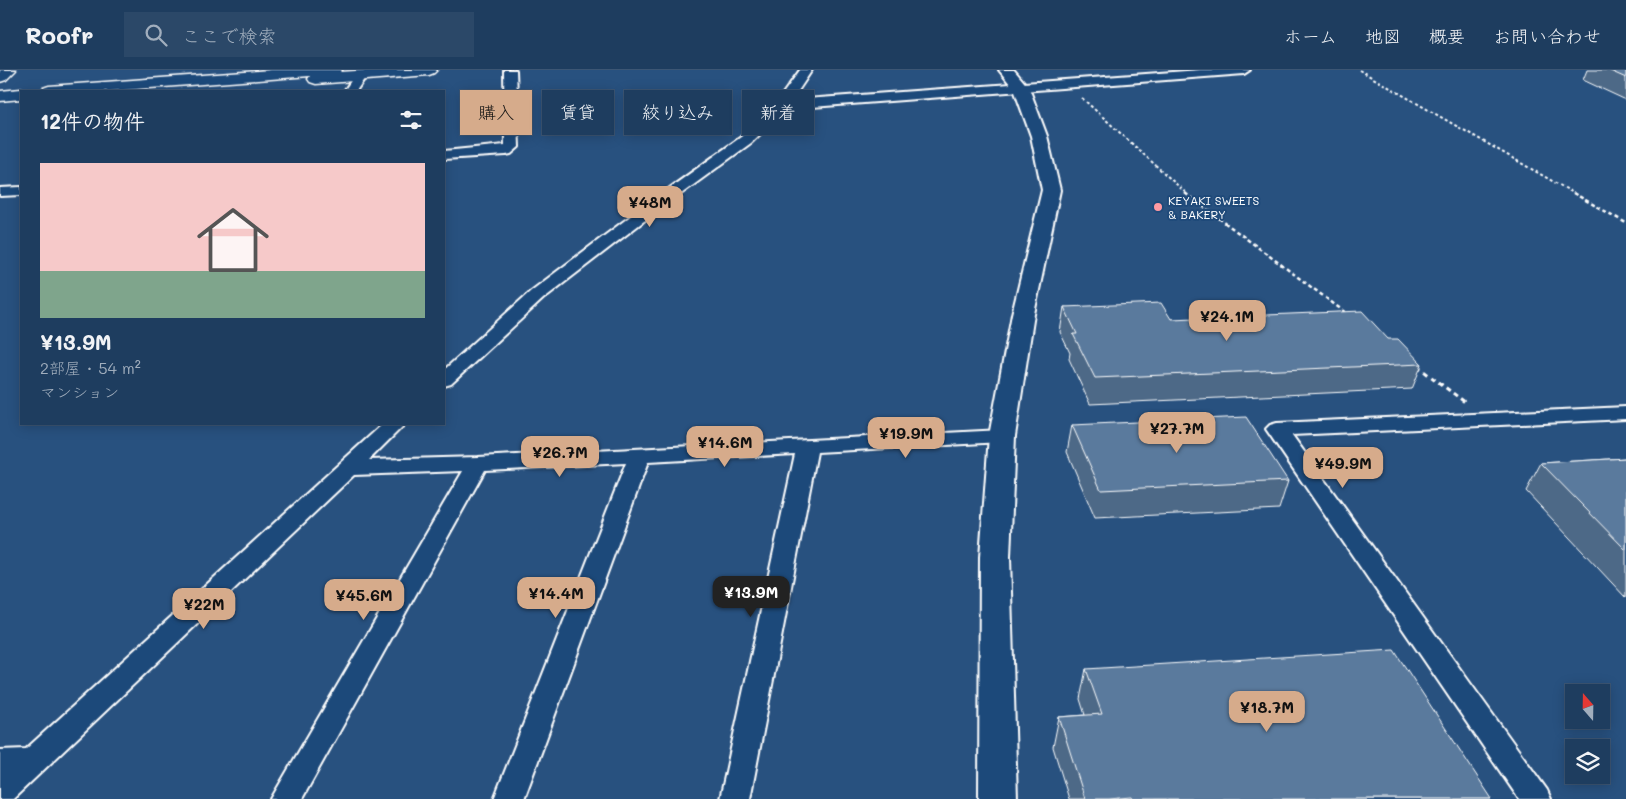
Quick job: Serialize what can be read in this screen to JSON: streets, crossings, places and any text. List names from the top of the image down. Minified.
{"places":["KEYAKI SWEETS & BAKERY"],"north":"top","page":{"header":"Roofr","search":"ここで検索","nav":["ホーム","地図","概要","お問い合わせ"],"chip":["購入","賃貸","絞り込み","新着"],"heading":"12件の物件","list":[{"name":"¥13.9M","note":"2部屋 · 54 m² · マンション"}],"price":["¥48M","¥24.1M","¥27.7M","¥19.9M","¥14.6M","¥26.7M","¥49.9M","¥13.9M","¥14.4M","¥45.6M","¥22M","¥18.7M"]}}
